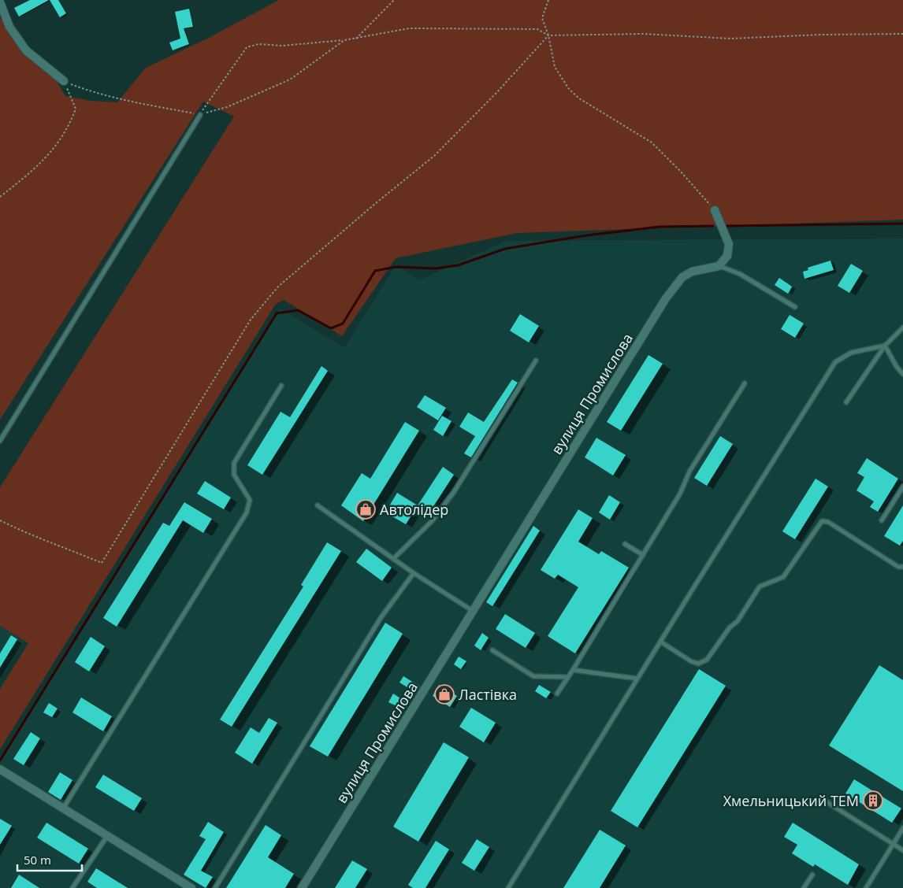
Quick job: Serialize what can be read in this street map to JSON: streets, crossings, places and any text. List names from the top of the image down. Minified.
{"streets":{"street":["вулиця Промислова"]},"places":{"shop":["Автолідер","Ластівка"],"building":["Хмельницький ТЕМ"]},"scale_bar":"50 m"}
